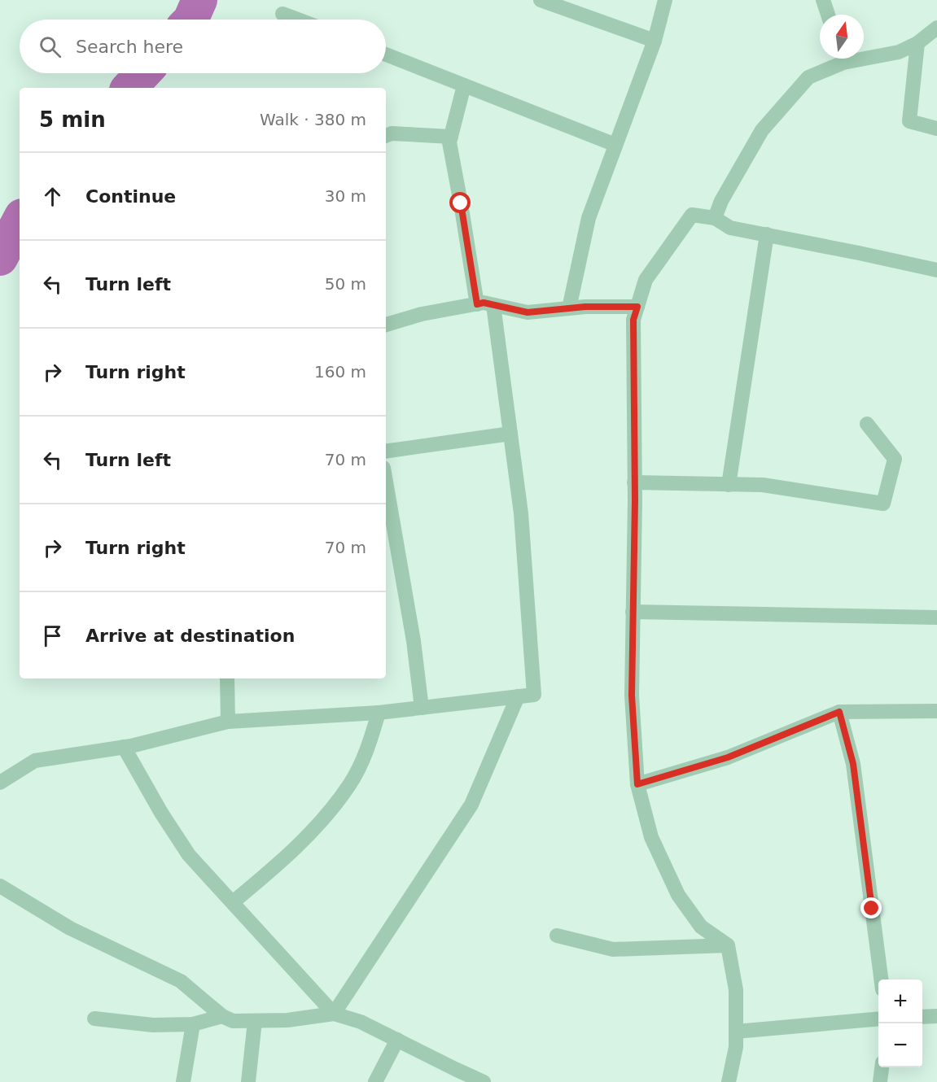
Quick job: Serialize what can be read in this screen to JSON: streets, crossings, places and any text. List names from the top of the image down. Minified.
{"north":"top","page":{"search":"Search here","heading":["5 min","Walk · 380 m"],"list":[["Continue","30 m"],["Turn left","50 m"],["Turn right","160 m"],["Turn left","70 m"],["Turn right","70 m"],"Arrive at destination"],"map_buttons":["+","−"]}}
